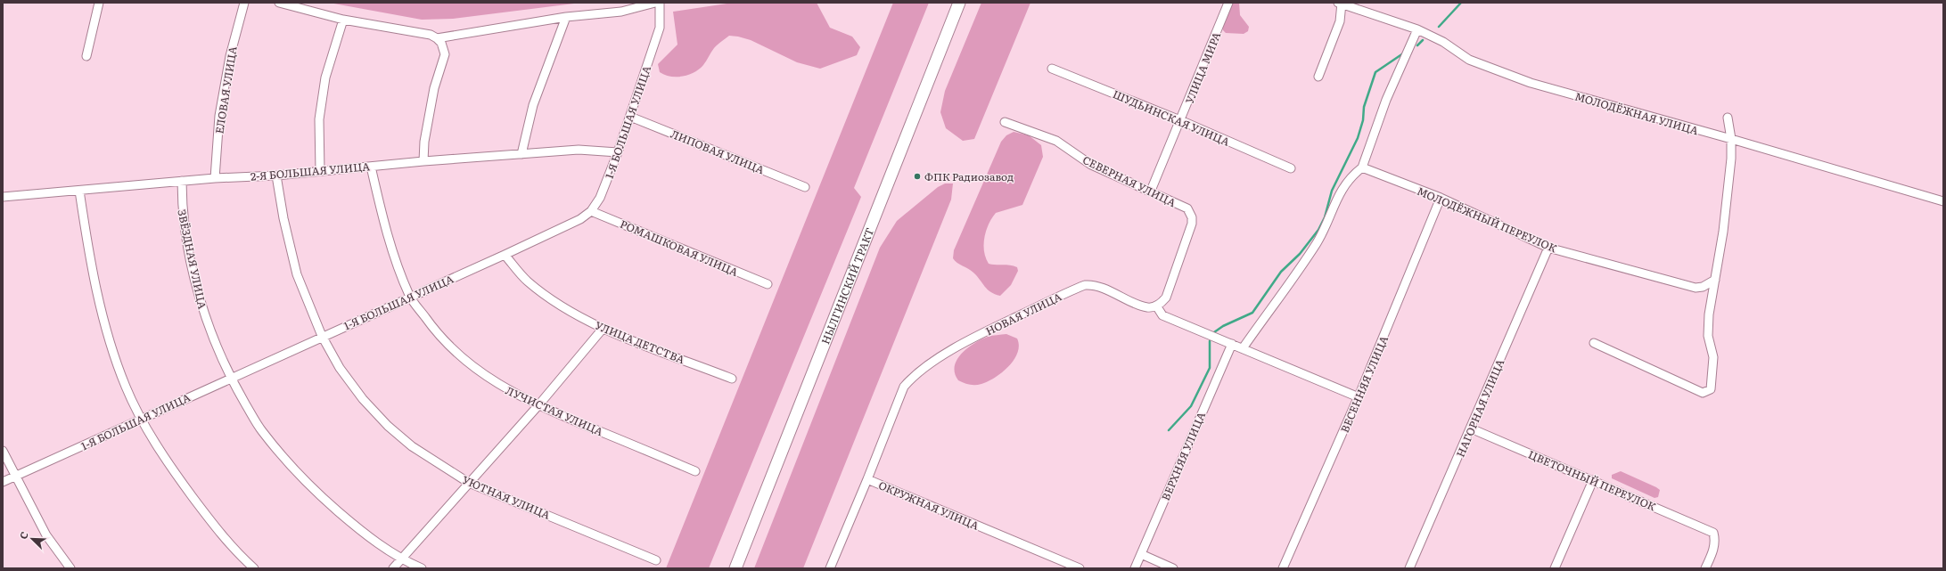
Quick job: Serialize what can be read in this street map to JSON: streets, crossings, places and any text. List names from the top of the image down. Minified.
{"streets":{"main road":["НЫЛГИНСКИЙ ТРАКТ"],"street":["УЛИЦА МИРА","ЕЛОВАЯ УЛИЦА","МОЛОДЁЖНАЯ УЛИЦА","ШУДЬИНСКАЯ УЛИЦА","1-Я БОЛЬШАЯ УЛИЦА","ЛИПОВАЯ УЛИЦА","2-Я БОЛЬШАЯ УЛИЦА","СЕВЕРНАЯ УЛИЦА","МОЛОДЁЖНЫЙ ПЕРЕУЛОК","РОМАШКОВАЯ УЛИЦА","ЗВЁЗДНАЯ УЛИЦА","НОВАЯ УЛИЦА","УЛИЦА ДЕТСТВА","ВЕСЕННЯЯ УЛИЦА","НАГОРНАЯ УЛИЦА","ЛУЧИСТАЯ УЛИЦА","ВЕРХНЯЯ УЛИЦА","ЦВЕТОЧНЫЙ ПЕРЕУЛОК","УЮТНАЯ УЛИЦА","ОКРУЖНАЯ УЛИЦА"]},"crossings":[["УЛИЦА МИРА","ШУДЬИНСКАЯ УЛИЦА"],["УЛИЦА МИРА","СЕВЕРНАЯ УЛИЦА"],["ЕЛОВАЯ УЛИЦА","2-Я БОЛЬШАЯ УЛИЦА"],["1-Я БОЛЬШАЯ УЛИЦА","ЛИПОВАЯ УЛИЦА"],["1-Я БОЛЬШАЯ УЛИЦА","2-Я БОЛЬШАЯ УЛИЦА"],["1-Я БОЛЬШАЯ УЛИЦА","РОМАШКОВАЯ УЛИЦА"],["1-Я БОЛЬШАЯ УЛИЦА","ЗВЁЗДНАЯ УЛИЦА"],["1-Я БОЛЬШАЯ УЛИЦА","УЛИЦА ДЕТСТВА"],["1-Я БОЛЬШАЯ УЛИЦА","ЛУЧИСТАЯ УЛИЦА"],["1-Я БОЛЬШАЯ УЛИЦА","УЮТНАЯ УЛИЦА"],["2-Я БОЛЬШАЯ УЛИЦА","ЗВЁЗДНАЯ УЛИЦА"],["2-Я БОЛЬШАЯ УЛИЦА","ЛУЧИСТАЯ УЛИЦА"],["2-Я БОЛЬШАЯ УЛИЦА","УЮТНАЯ УЛИЦА"],["СЕВЕРНАЯ УЛИЦА","НОВАЯ УЛИЦА"],["МОЛОДЁЖНЫЙ ПЕРЕУЛОК","ВЕСЕННЯЯ УЛИЦА"],["МОЛОДЁЖНЫЙ ПЕРЕУЛОК","НАГОРНАЯ УЛИЦА"],["НОВАЯ УЛИЦА","ОКРУЖНАЯ УЛИЦА"],["НАГОРНАЯ УЛИЦА","ЦВЕТОЧНЫЙ ПЕРЕУЛОК"]],"places":["ФПК Радиозавод"],"north":"top left"}
